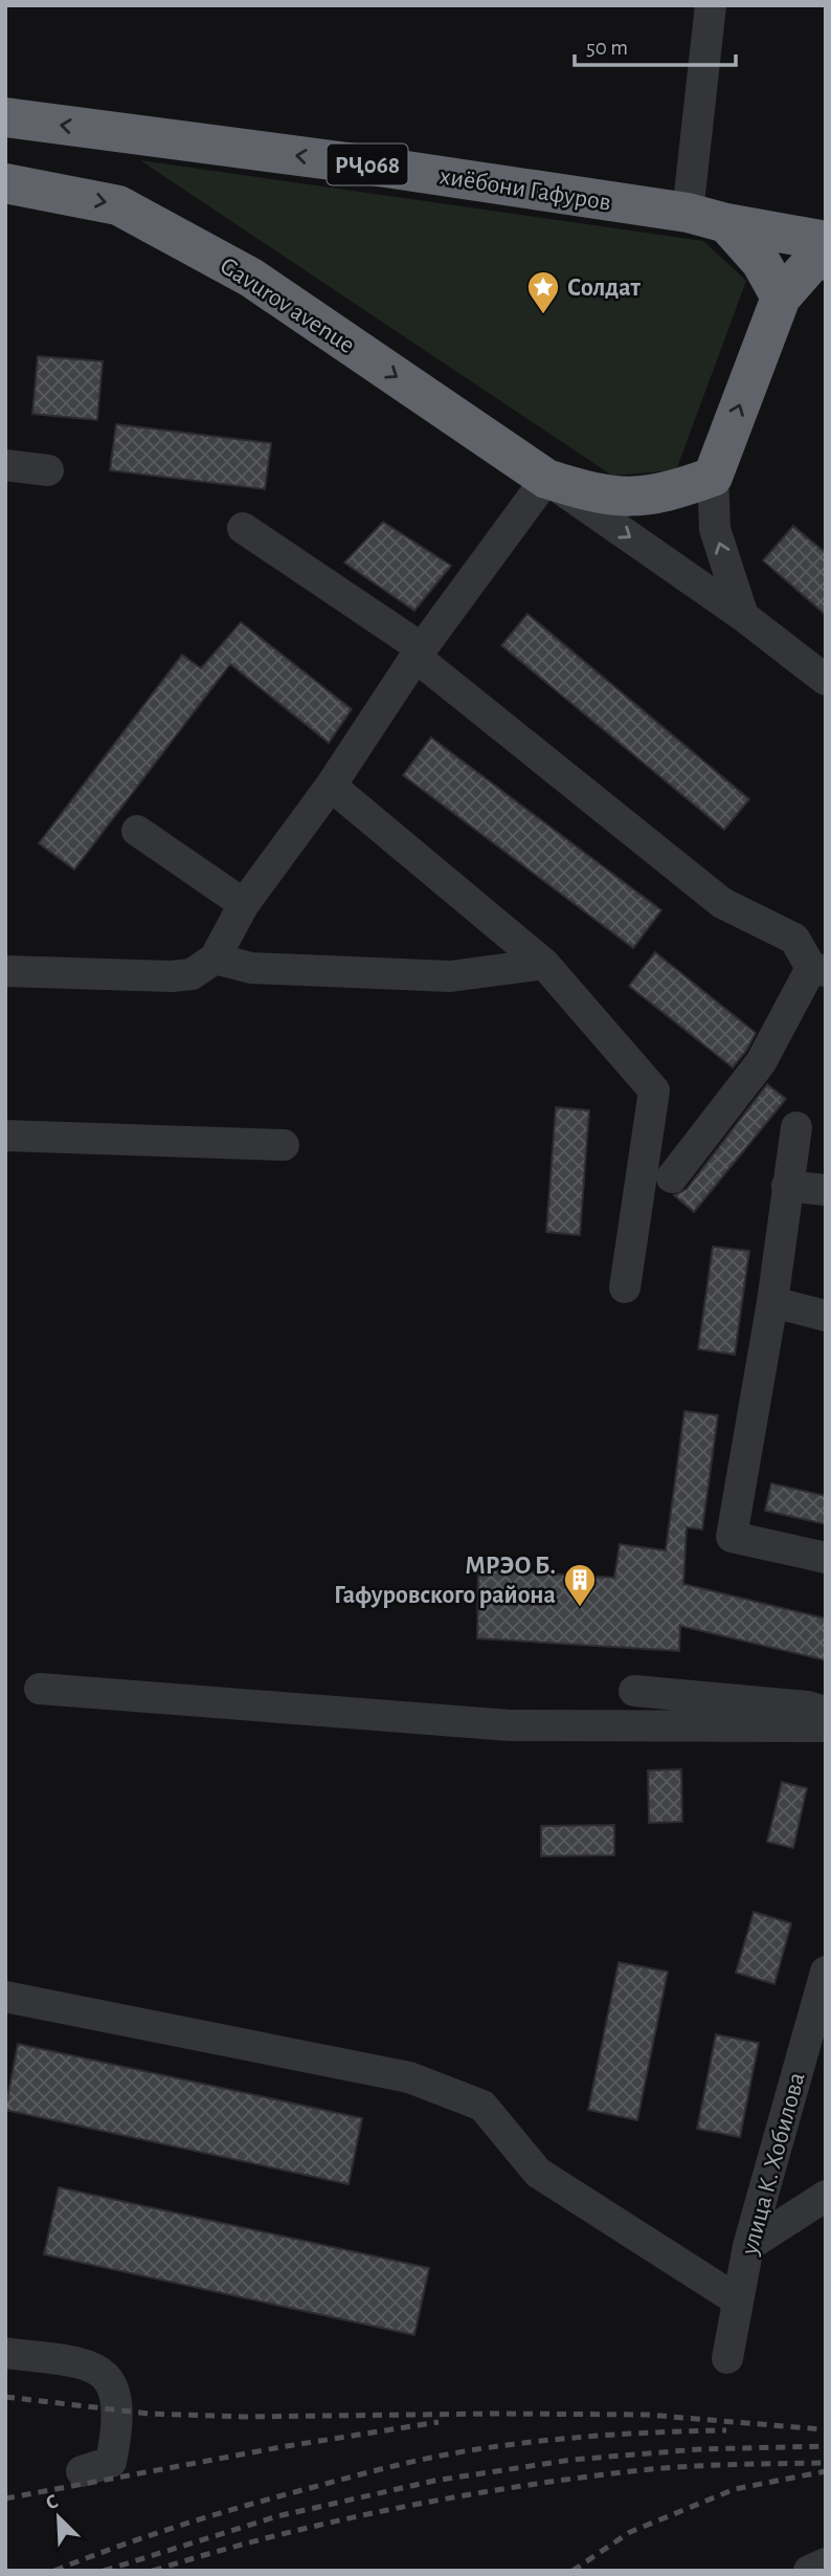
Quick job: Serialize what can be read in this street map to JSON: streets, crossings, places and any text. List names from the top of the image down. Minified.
{"streets":{"highway":["РҶ068","хиёбони Гафуров","Gavurov avenue"],"street":["улица К. Хобилова"]},"one_way":["хиёбони Гафуров","Gavurov avenue"],"places":{"place":["Солдат"],"building":["МРЭО Б. Гафуровского района"]},"scale_bar":"50 m","north":"top left"}
